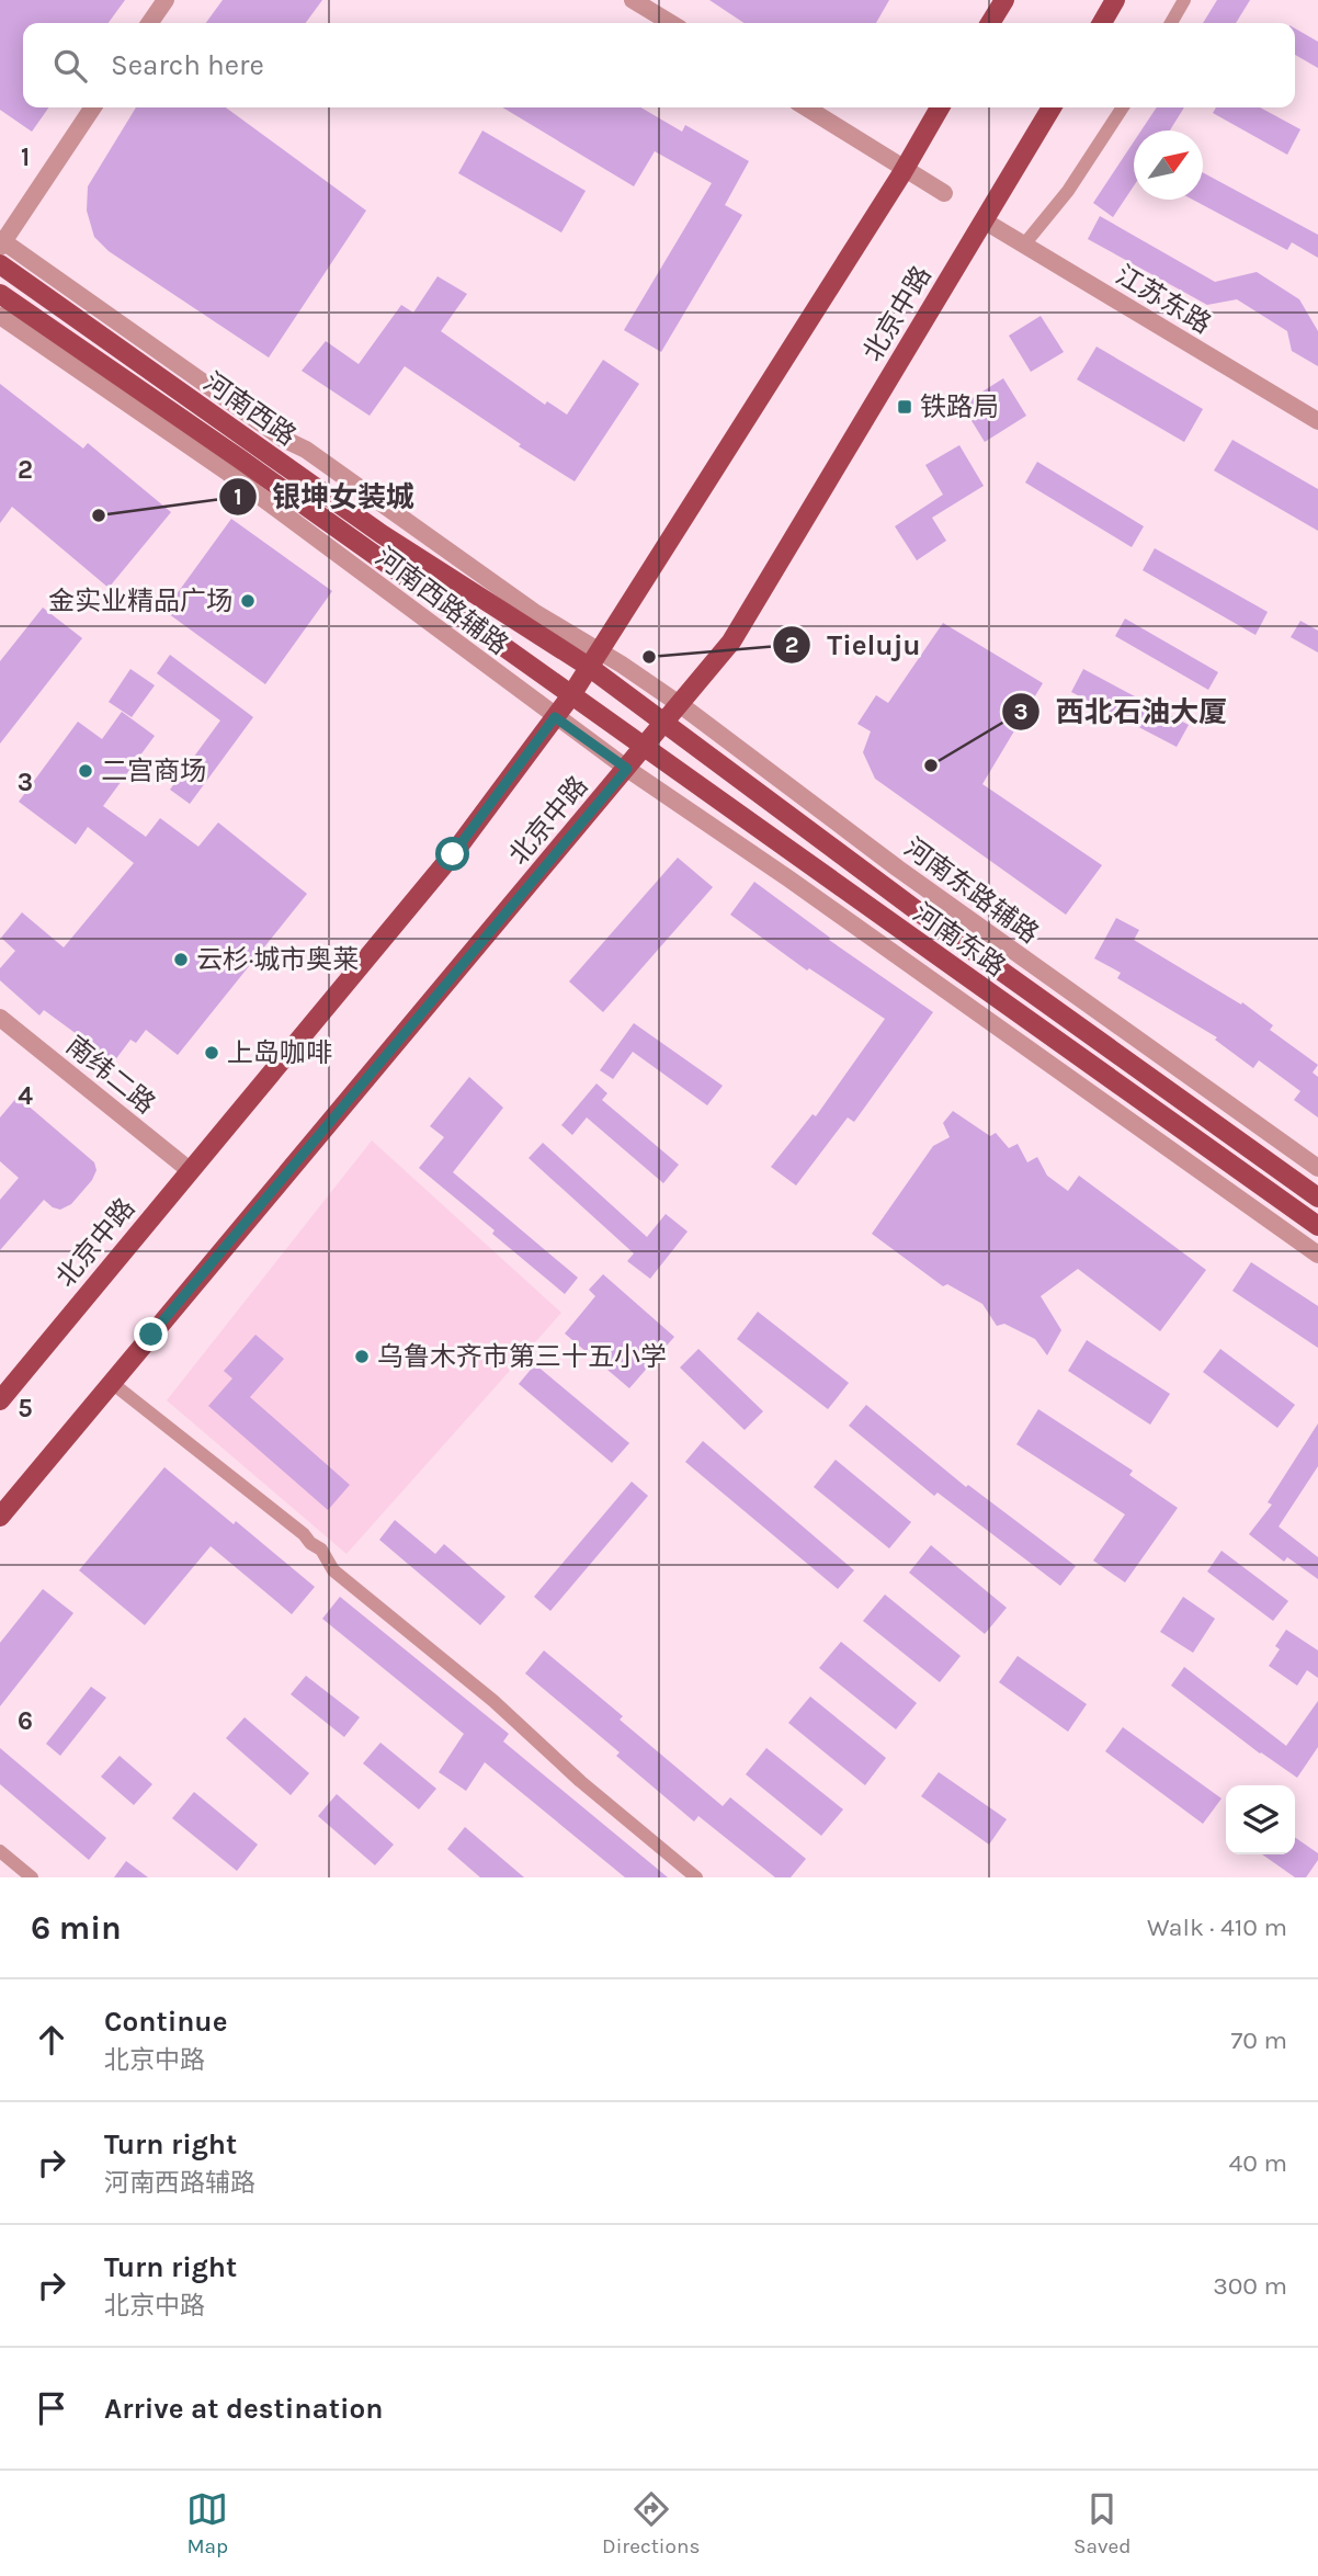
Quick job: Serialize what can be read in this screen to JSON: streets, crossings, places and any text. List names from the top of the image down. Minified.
{"streets":{"main road":["北京中路","河南西路","河南东路"],"street":["江苏东路","河南西路辅路","河南东路辅路","南纬二路"]},"crossings":[["江苏东路","北京中路"],["北京中路","河南西路"],["北京中路","河南西路辅路"],["北京中路","河南东路辅路"],["北京中路","河南东路"],["北京中路","南纬二路"],["河南西路","河南西路辅路"],["河南西路","河南东路辅路"],["河南西路","河南东路"],["河南西路辅路","河南东路辅路"],["河南西路辅路","河南东路"],["河南东路辅路","河南东路"]],"places":{"transit":["铁路局"],"other":["银坤女装城","金实业精品广场","Tieluju","西北石油大厦","二宫商场","云杉·城市奥莱","上岛咖啡","乌鲁木齐市第三十五小学"]},"north":"top right","page":{"search":"Search here","heading":["6 min","Walk · 410 m"],"list":[["Continue","北京中路","70 m"],["Turn right","河南西路辅路","40 m"],["Turn right","北京中路","300 m"],"Arrive at destination"],"nav":["Map","Directions","Saved"]},"grid":{"rows":["1","2","3","4","5","6"]}}
